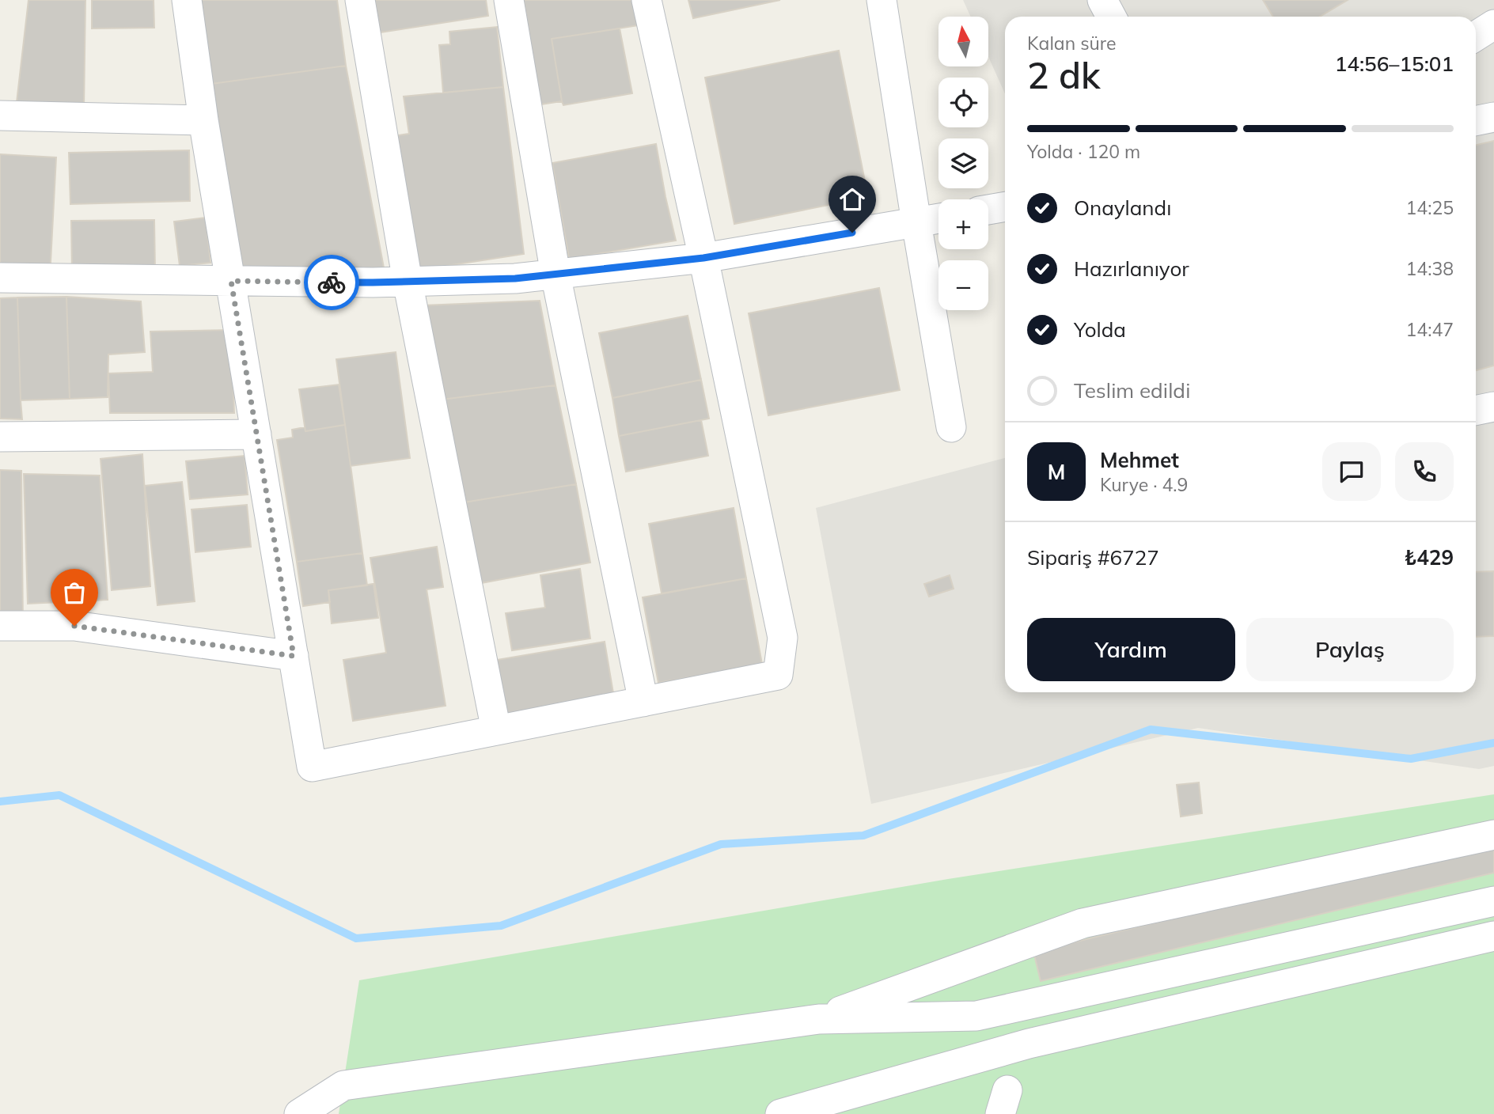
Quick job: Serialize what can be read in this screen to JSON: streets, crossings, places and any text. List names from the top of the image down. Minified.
{"north":"top","page":{"map_buttons":["+","−"],"heading":["2 dk","Kalan süre","14:56–15:01"],"panel":["Mehmet","Kurye · 4.9","Sipariş #6727","₺429"],"bar":"Yolda · 120 m","list":[["Onaylandı","14:25"],["Hazırlanıyor","14:38"],["Yolda","14:47"],"Teslim edildi"],"round":"M","buttons":["Yardım","Paylaş"]}}
